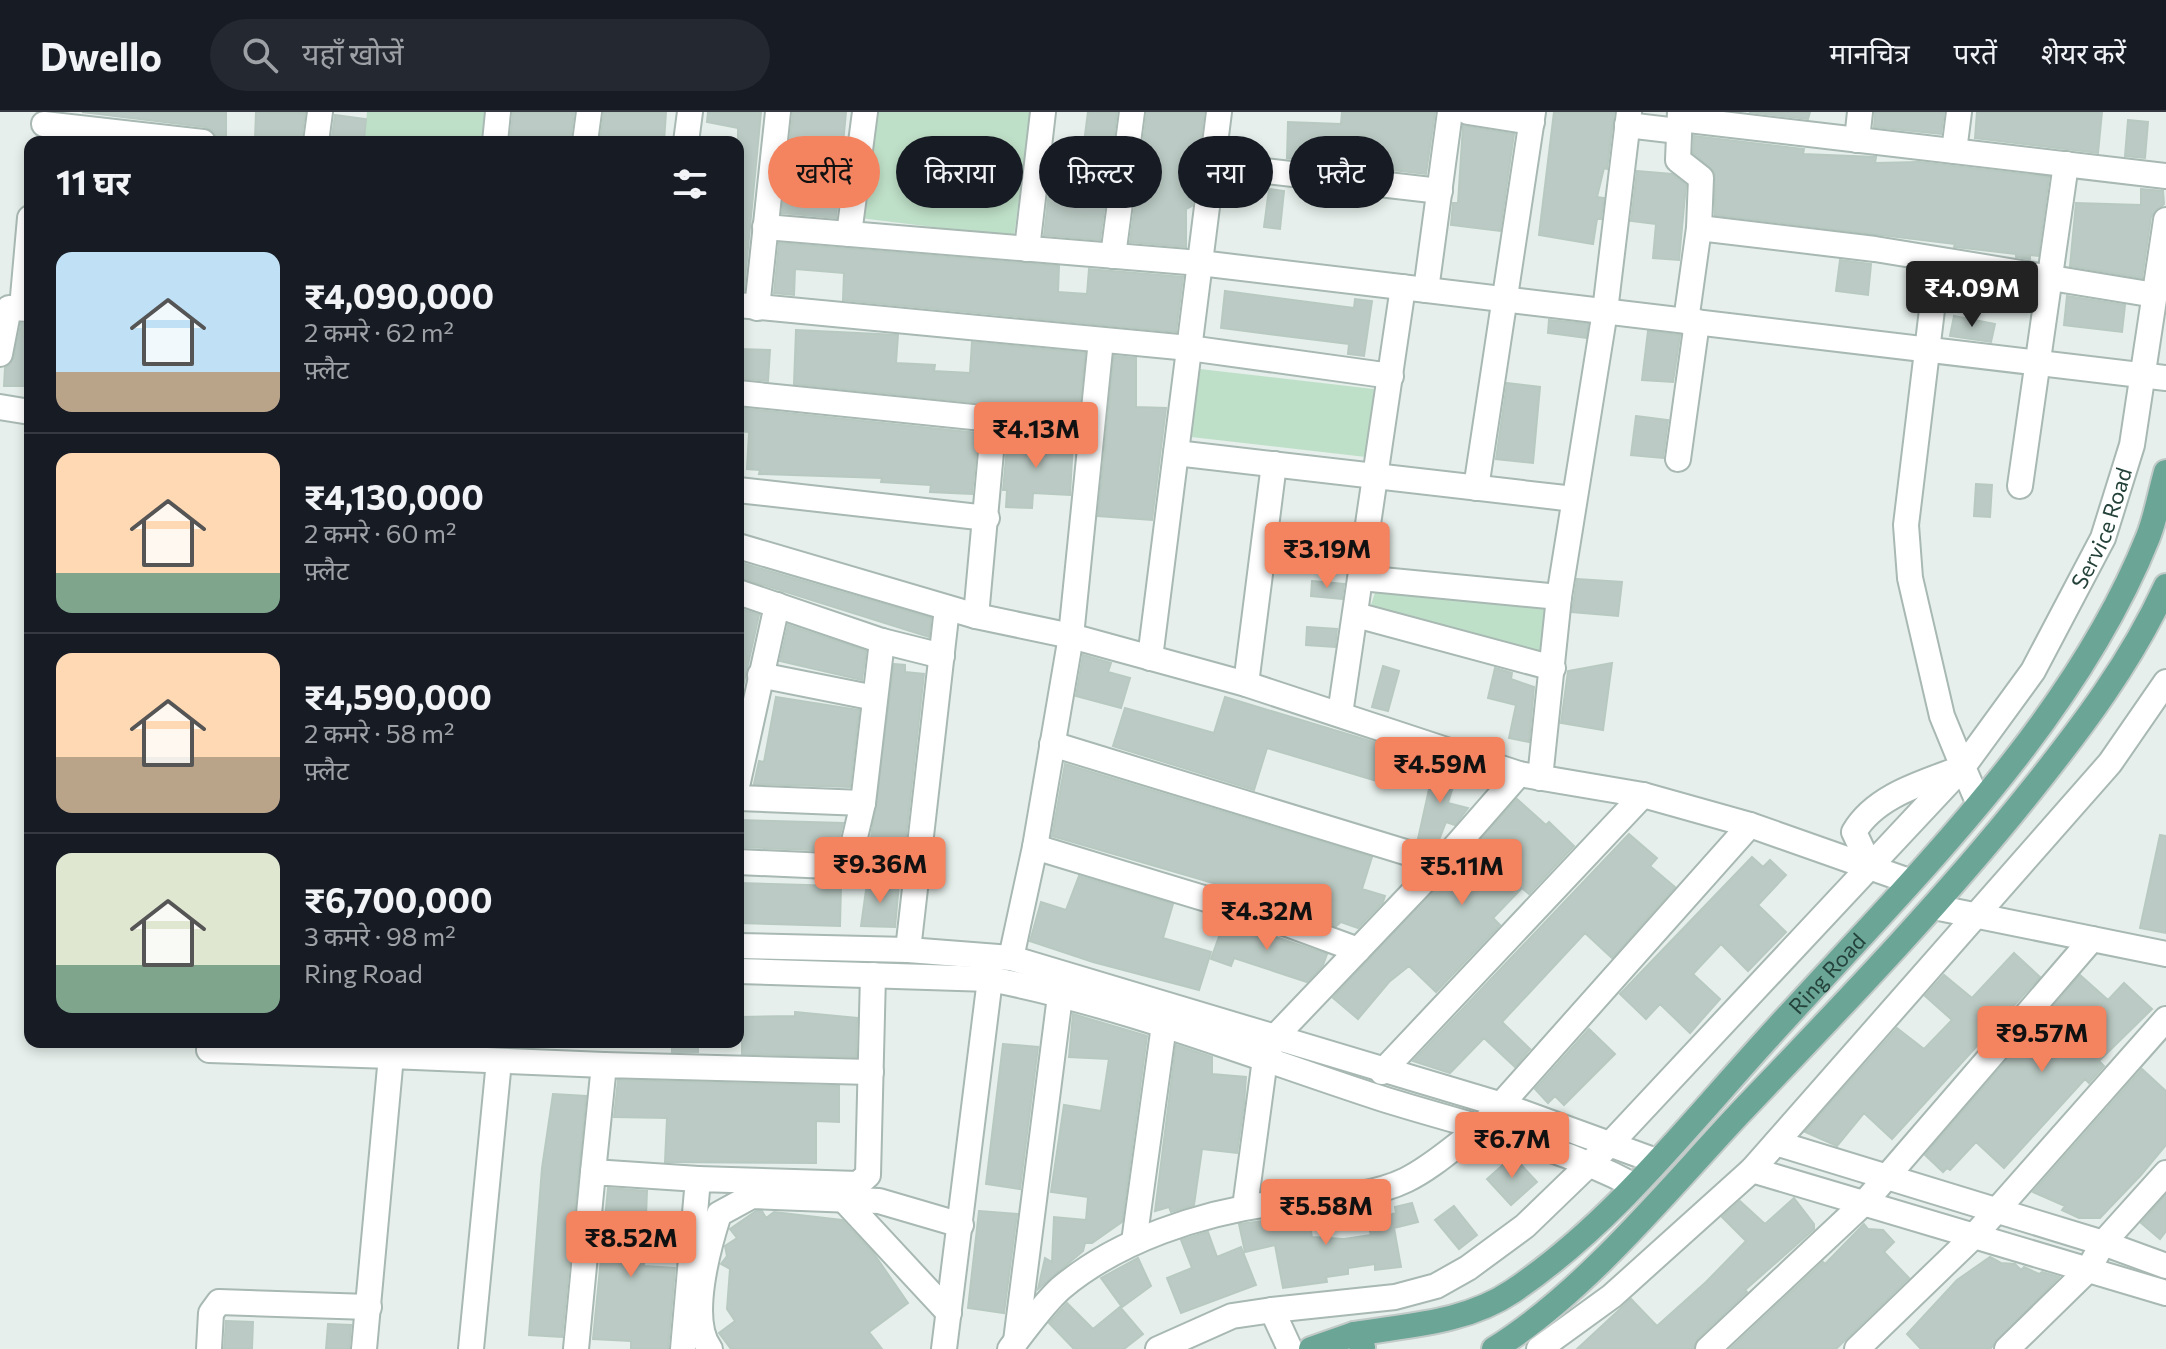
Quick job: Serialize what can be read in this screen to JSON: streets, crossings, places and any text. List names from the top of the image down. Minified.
{"streets":{"main road":["Ring Road"],"street":["Service Road"]},"page":{"header":"Dwello","search":"यहाँ खोजें","nav":["मानचित्र","परतें","शेयर करें"],"chip":["खरीदें","किराया","फ़िल्टर","नया","फ़्लैट"],"heading":"11 घर","list":[{"name":"₹4,090,000","note":"2 कमरे · 62 m² · फ़्लैट"},{"name":"₹4,130,000","note":"2 कमरे · 60 m² · फ़्लैट"},{"name":"₹4,590,000","note":"2 कमरे · 58 m² · फ़्लैट"},{"name":"₹6,700,000","note":"3 कमरे · 98 m² · Ring Road"}],"price":["₹4.09M","₹4.13M","₹3.19M","₹4.59M","₹9.36M","₹5.11M","₹4.32M","₹9.57M","₹6.7M","₹5.58M","₹8.52M"]}}
